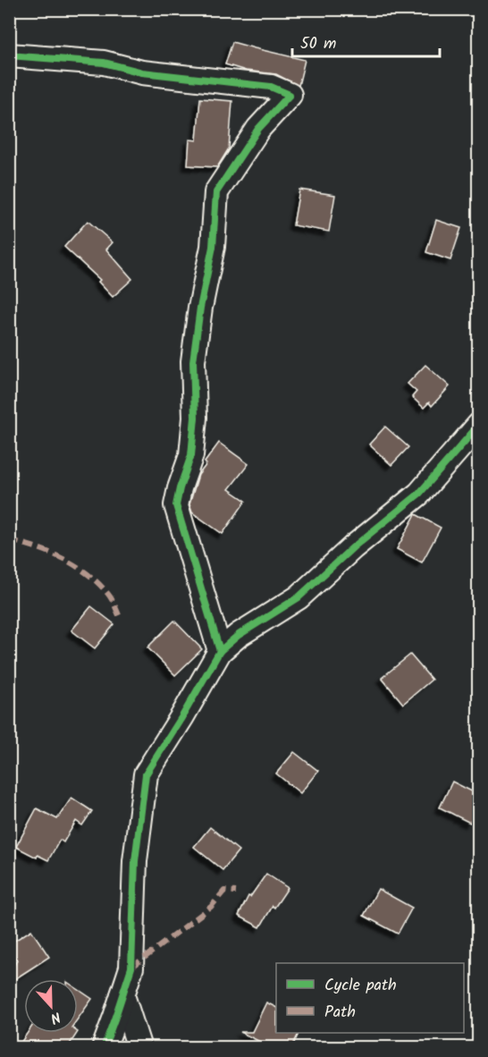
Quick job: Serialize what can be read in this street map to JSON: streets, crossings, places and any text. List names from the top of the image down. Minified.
{"legend":["Cycle path","Path"],"scale_bar":"50 m","north":"bottom"}
